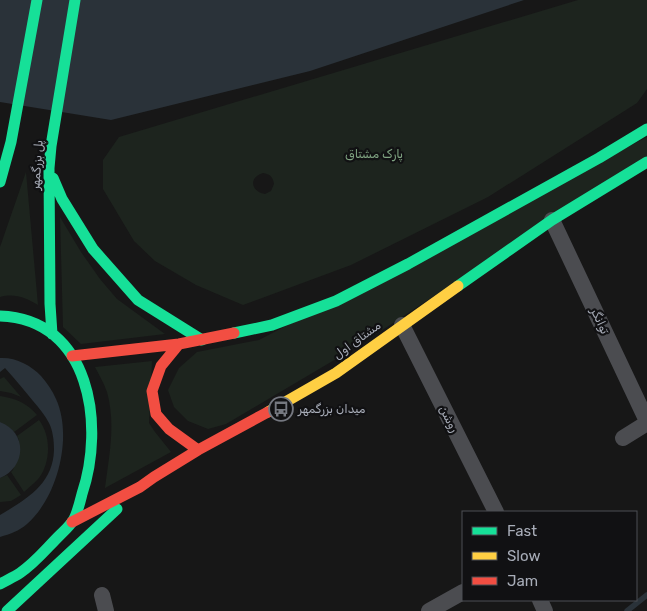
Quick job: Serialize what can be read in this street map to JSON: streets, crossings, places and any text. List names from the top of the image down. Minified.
{"streets":{"main road":["پل بزرگمهر","مشتاق اول"],"street":["توانگر","روشن"]},"crossings":[["توانگر","مشتاق اول"],["مشتاق اول","روشن"]],"parks":["پارک مشتاق"],"places":{"bus stop":["میدان بزرگمهر"]},"legend":["Fast","Slow","Jam"]}
